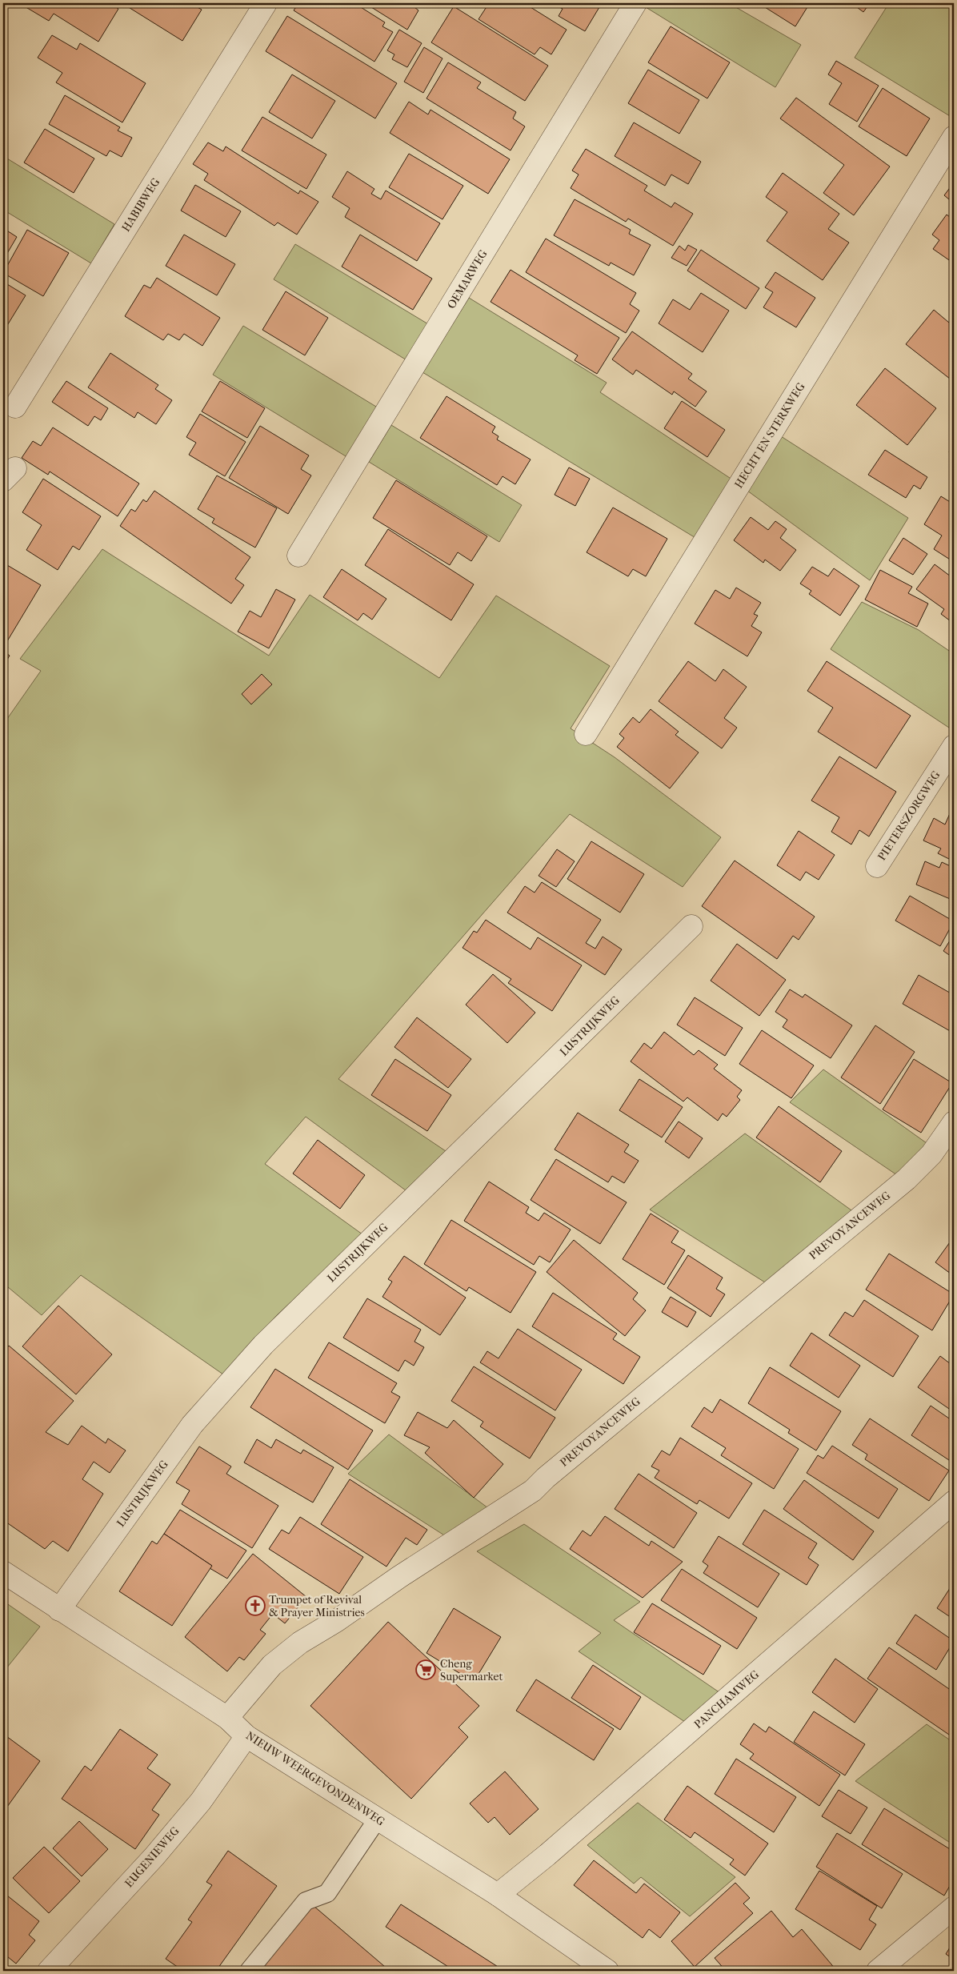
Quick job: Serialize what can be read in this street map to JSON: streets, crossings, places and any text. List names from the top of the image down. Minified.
{"streets":{"street":["HABIBWEG","OEMARWEG","HECHT EN STERKWEG","PIETERSZORGWEG","LUSTRIJKWEG","PREVOYANCEWEG","PANCHAMWEG","NIEUW WEERGEVONDENWEG","EUGENIEWEG"]},"crossings":[["LUSTRIJKWEG","NIEUW WEERGEVONDENWEG"],["PREVOYANCEWEG","NIEUW WEERGEVONDENWEG"],["PANCHAMWEG","NIEUW WEERGEVONDENWEG"],["NIEUW WEERGEVONDENWEG","EUGENIEWEG"]],"places":{"church":["Trumpet of Revival & Prayer Ministries"],"supermarket":["Cheng Supermarket"]}}
